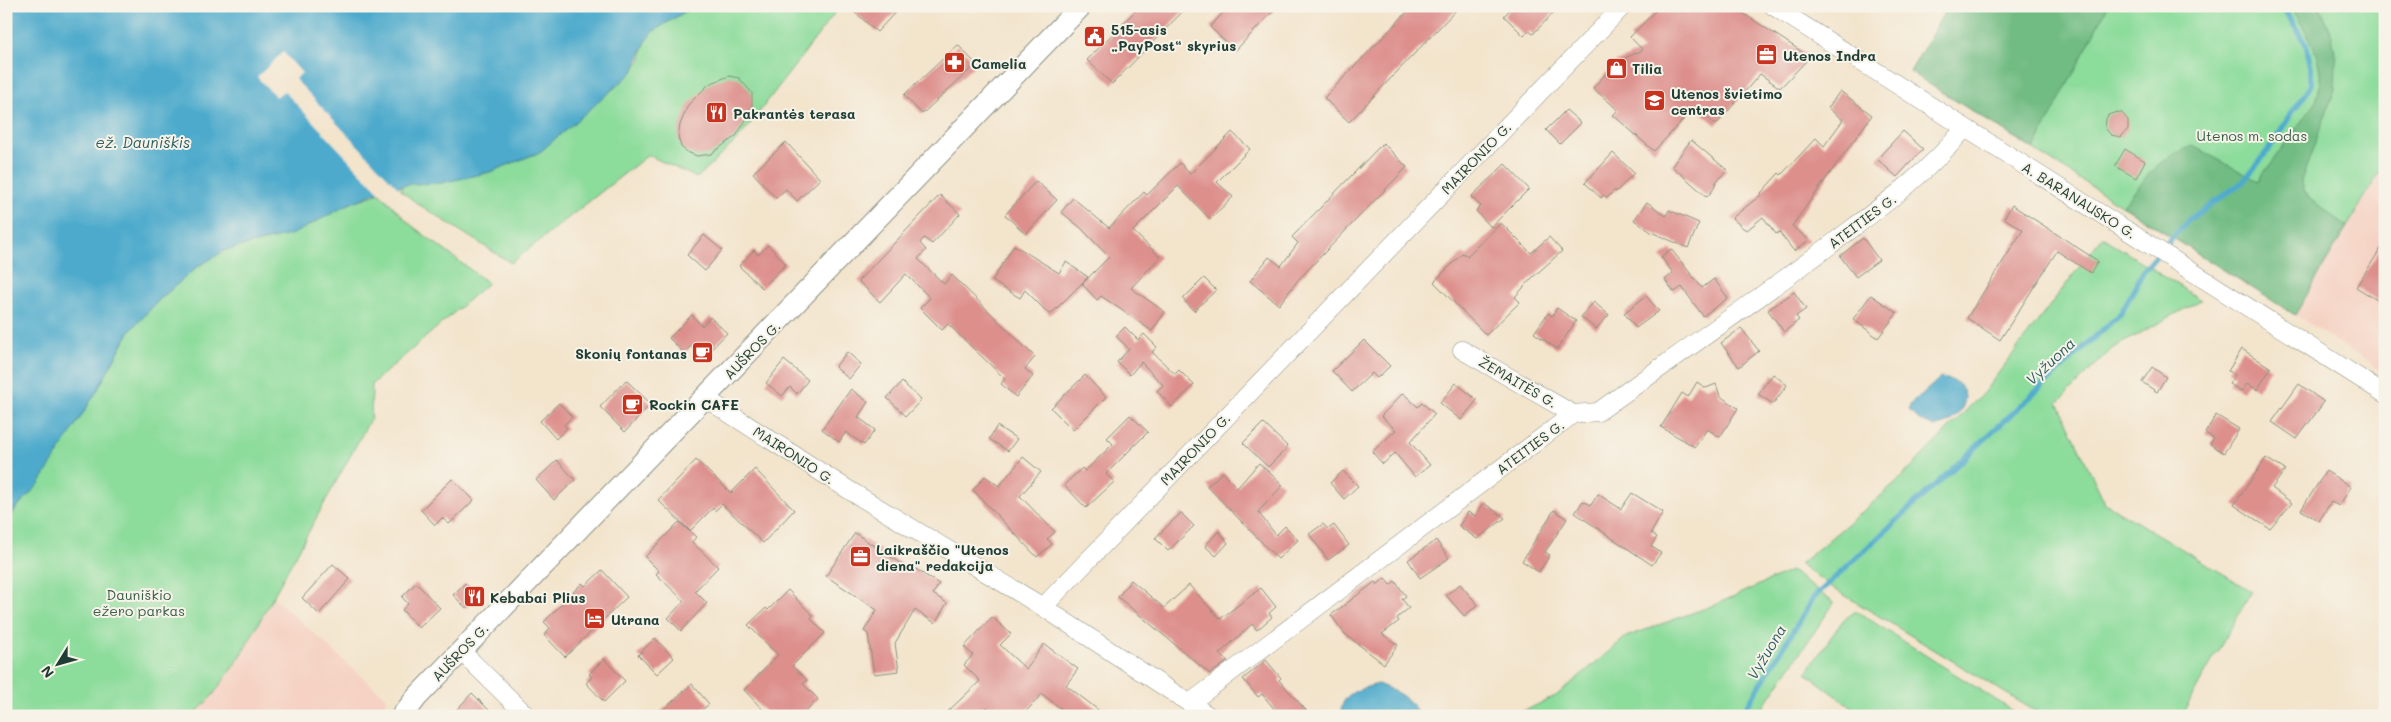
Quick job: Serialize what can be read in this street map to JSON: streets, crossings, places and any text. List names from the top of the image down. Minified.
{"streets":{"street":["MAIRONIO G.","A. BARANAUSKO G.","ATEITIES G.","AUŠROS G.","ŽEMAITĖS G."]},"crossings":[["MAIRONIO G.","AUŠROS G."],["A. BARANAUSKO G.","ATEITIES G."],["ATEITIES G.","ŽEMAITĖS G."]],"water":["ež. Dauniškis","Vyžuona"],"parks":["Utenos m. sodas","Dauniškio ežero parkas"],"places":{"public building":["515-asis „PayPost“ skyrius"],"office":["Utenos Indra","Laikraščio \"Utenos diena\" redakcija"],"pharmacy":["Camelia"],"shop":["Tilia"],"school or university":["Utenos švietimo centras"],"restaurant":["Pakrantės terasa","Kebabai Plius"],"cafe":["Skonių fontanas","Rockin CAFE"],"hotel":["Utrana"]},"north":"bottom left"}
